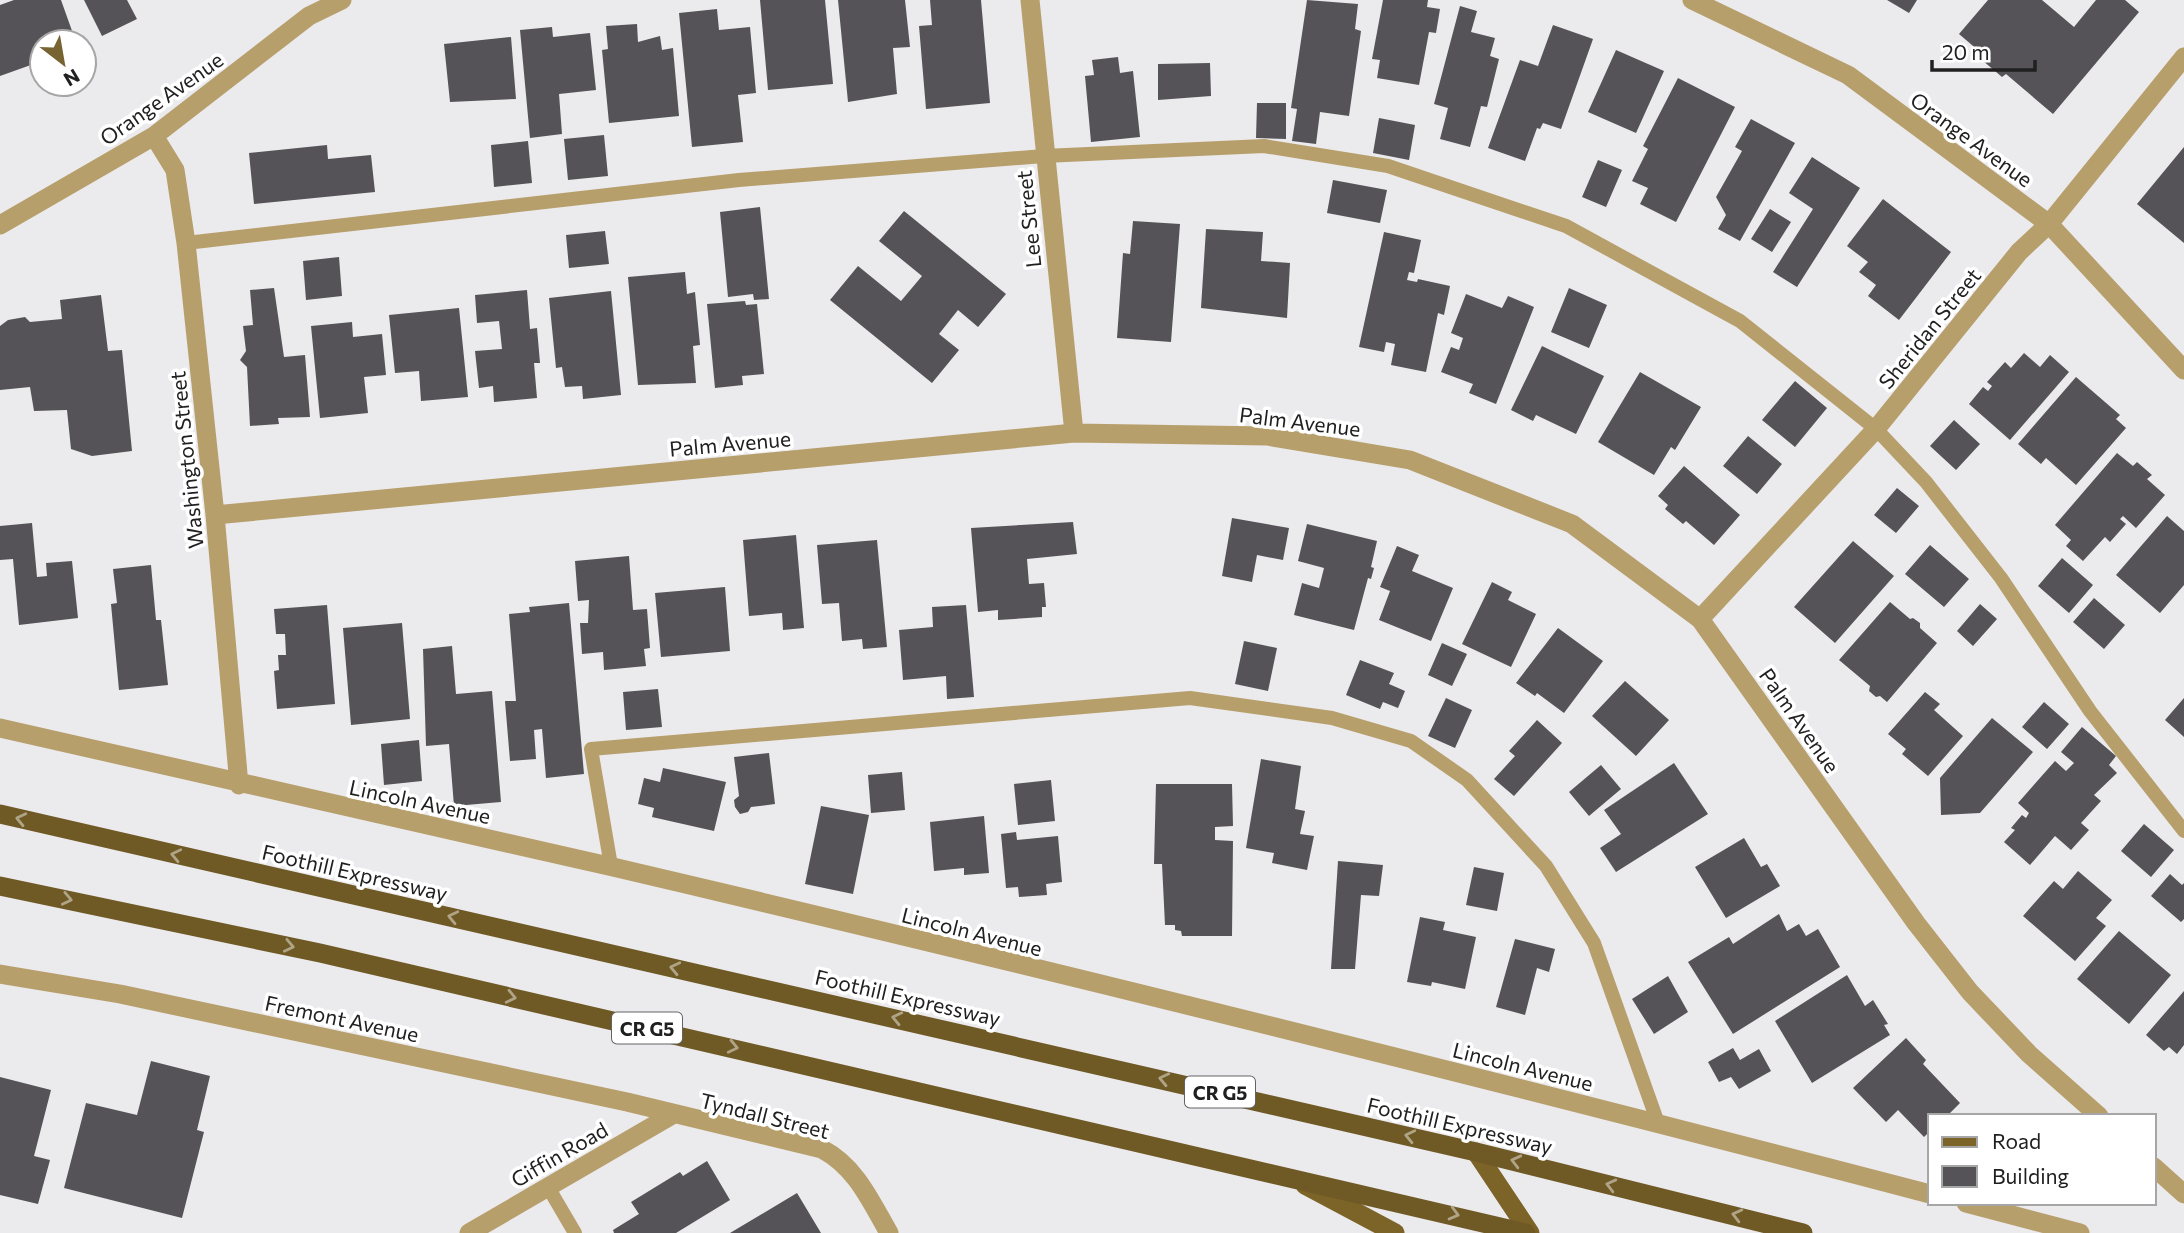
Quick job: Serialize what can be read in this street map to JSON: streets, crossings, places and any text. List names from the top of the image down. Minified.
{"streets":{"highway":["Foothill Expressway","CR G5"],"street":["Orange Avenue","Lee Street","Sheridan Street","Palm Avenue","Washington Street","Lincoln Avenue","Fremont Avenue","Tyndall Street","Giffin Road"]},"crossings":[["Orange Avenue","Sheridan Street"],["Orange Avenue","Washington Street"],["Lee Street","Palm Avenue"],["Sheridan Street","Palm Avenue"],["Palm Avenue","Washington Street"],["Washington Street","Lincoln Avenue"],["Fremont Avenue","Tyndall Street"],["Fremont Avenue","Giffin Road"],["Tyndall Street","Giffin Road"]],"legend":["Road","Building"],"scale_bar":"20 m","north":"bottom right"}
